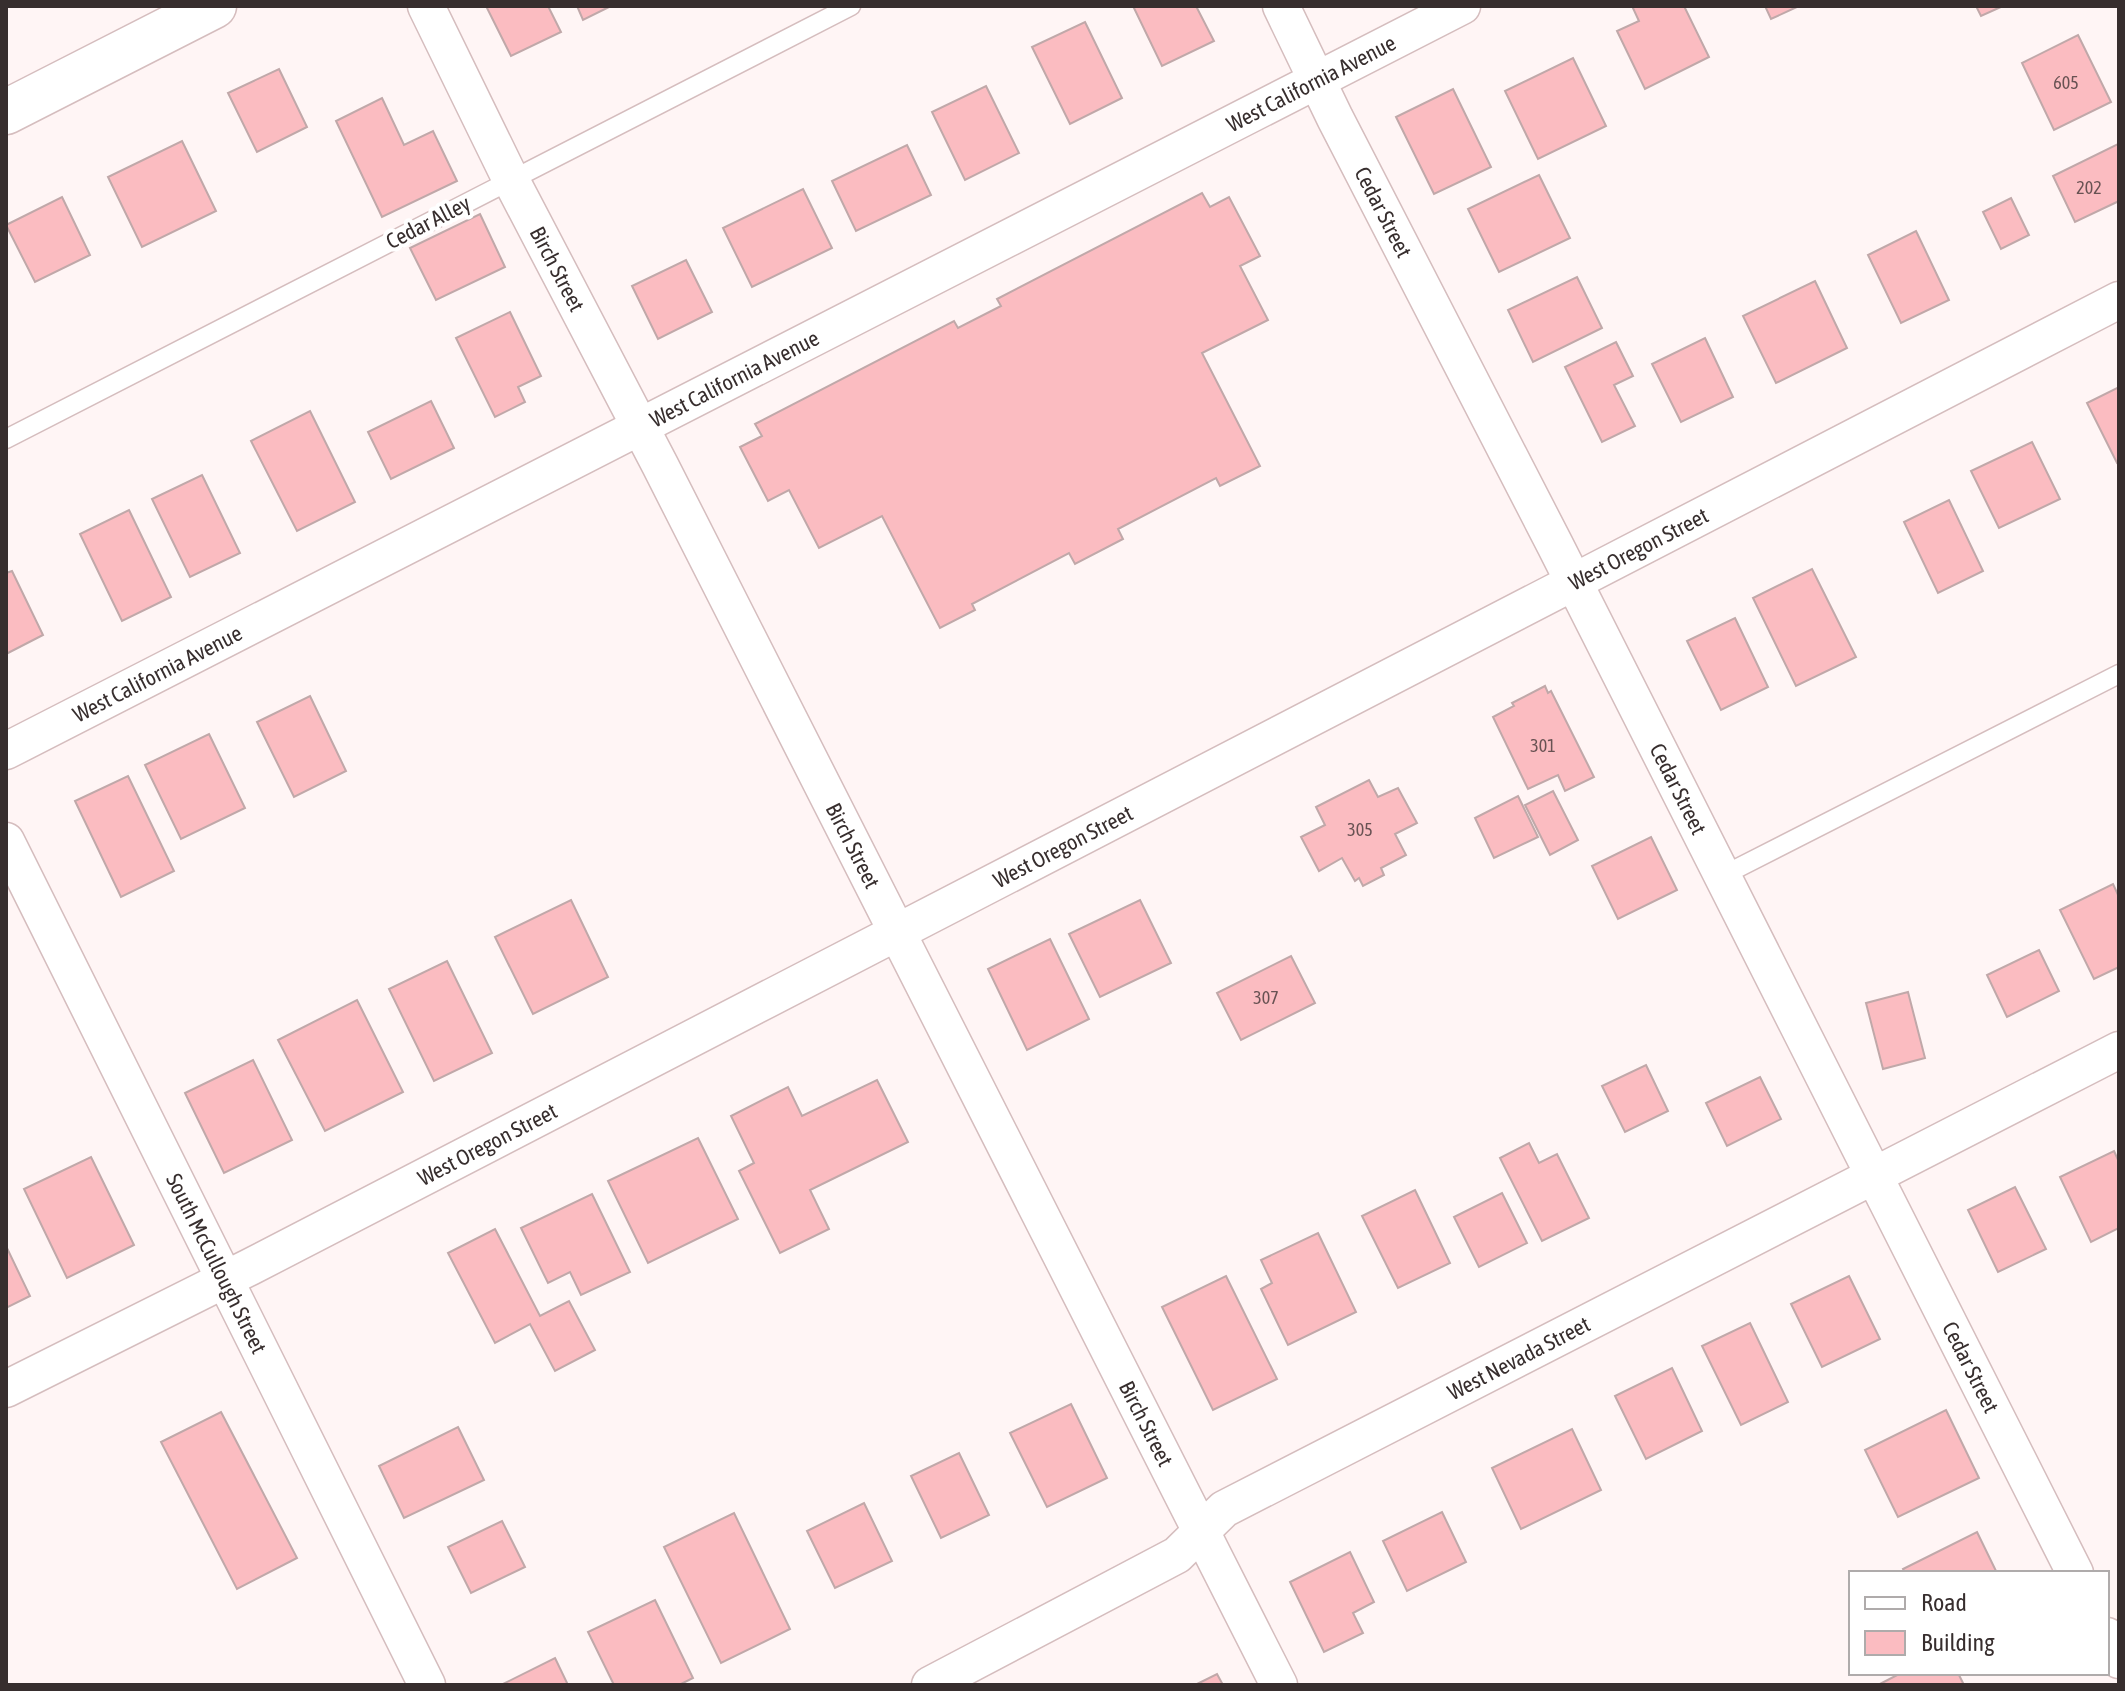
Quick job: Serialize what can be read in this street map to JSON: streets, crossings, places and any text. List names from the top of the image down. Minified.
{"streets":{"street":["West California Avenue","Cedar Street","Birch Street","West Oregon Street","South McCullough Street","West Nevada Street"],"lane":["Cedar Alley"]},"crossings":[["West California Avenue","Cedar Street"],["West California Avenue","Birch Street"],["Cedar Street","West Oregon Street"],["Cedar Street","West Nevada Street"],["Cedar Alley","Birch Street"],["Birch Street","West Oregon Street"],["Birch Street","West Nevada Street"],["West Oregon Street","South McCullough Street"]],"house_numbers":["605","202","301","305","307"],"legend":["Road","Building"]}
